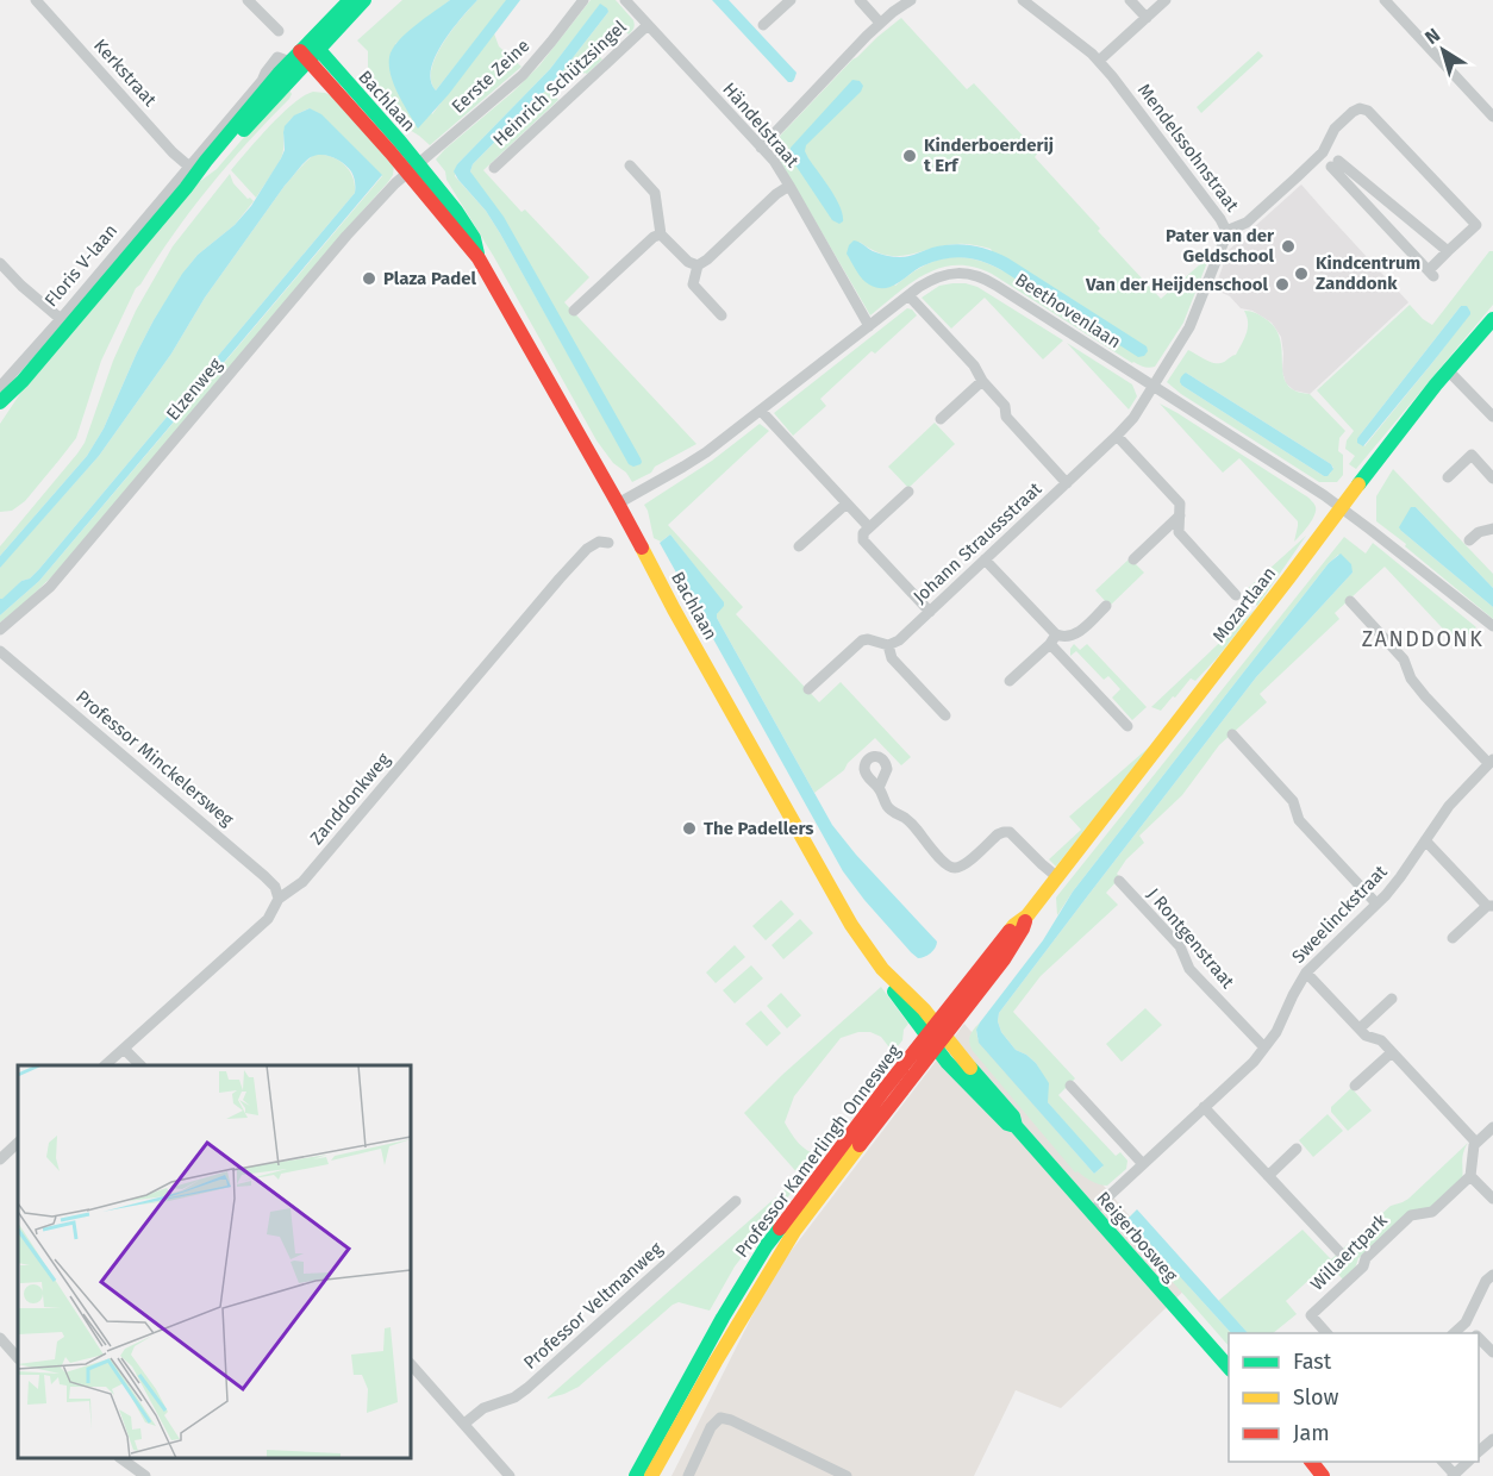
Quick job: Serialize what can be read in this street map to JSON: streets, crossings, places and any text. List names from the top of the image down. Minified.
{"streets":{"main road":["Bachlaan","Floris V-laan","Mozartlaan","Professor Kamerlingh Onnesweg","Reigerbosweg"],"street":["Kerkstraat","Eerste Zeine","Heinrich Schützsingel","Händelstraat","Mendelssohnstraat","Beethovenlaan","Elzenweg","Johann Straussstraat","Professor Minckelersweg","Zanddonkweg","Sweelinckstraat","J Rontgenstraat","Willaertpark","Professor Veltmanweg"]},"crossings":[["Kerkstraat","Floris V-laan"],["Eerste Zeine","Bachlaan"],["Eerste Zeine","Elzenweg"],["Heinrich Schützsingel","Händelstraat"],["Bachlaan","Floris V-laan"],["Bachlaan","Beethovenlaan"],["Bachlaan","Elzenweg"],["Bachlaan","Mozartlaan"],["Bachlaan","Professor Kamerlingh Onnesweg"],["Bachlaan","Reigerbosweg"],["Händelstraat","Beethovenlaan"],["Mendelssohnstraat","Beethovenlaan"],["Mendelssohnstraat","Johann Straussstraat"],["Beethovenlaan","Johann Straussstraat"],["Beethovenlaan","Mozartlaan"],["Mozartlaan","Professor Kamerlingh Onnesweg"],["Mozartlaan","Reigerbosweg"],["Professor Minckelersweg","Zanddonkweg"],["Sweelinckstraat","J Rontgenstraat"],["Sweelinckstraat","Reigerbosweg"],["Professor Kamerlingh Onnesweg","Reigerbosweg"]],"districts":["ZANDDONK"],"places":["Kinderboerderij t Erf","Pater van der Geldschool","Kindcentrum Zanddonk","Plaza Padel","Van der Heijdenschool","The Padellers"],"legend":["Fast","Slow","Jam"],"north":"top left"}
